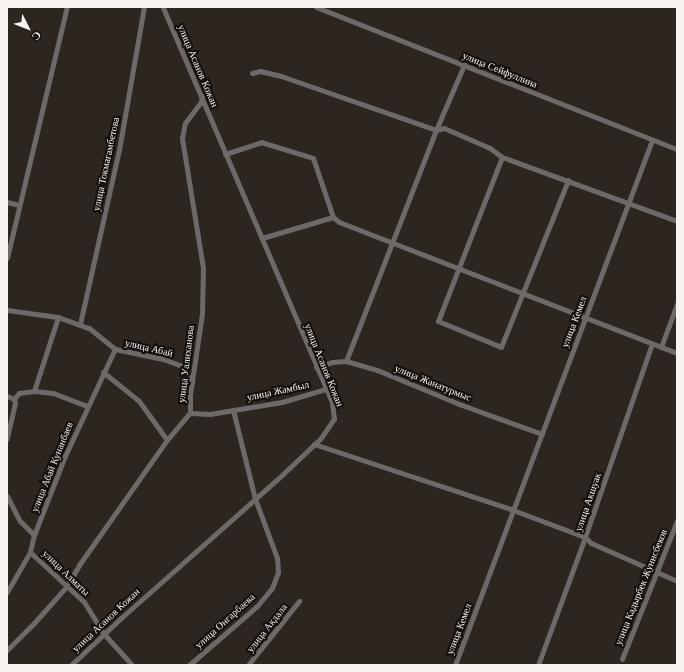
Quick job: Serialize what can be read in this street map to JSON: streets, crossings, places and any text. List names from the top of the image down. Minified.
{"streets":{"street":["улица Асанов Кожан","улица Сейфуллина","улица Токмагамбетова","улица Кемел","улица Абай","улица Уалиханова","улица Жанатурмыс","улица Жамбыл","улица Абай Кунанбаев","улица Акшуак","улица Алматы","улица Кадырбек Жунисбеков","улица Онгарбаева","улица Акдала"]},"crossings":[["улица Асанов Кожан","улица Уалиханова"],["улица Асанов Кожан","улица Жанатурмыс"],["улица Асанов Кожан","улица Жамбыл"],["улица Асанов Кожан","улица Алматы"],["улица Асанов Кожан","улица Онгарбаева"],["улица Сейфуллина","улица Кемел"],["улица Токмагамбетова","улица Абай"],["улица Кемел","улица Жанатурмыс"],["улица Абай","улица Уалиханова"],["улица Абай","улица Абай Кунанбаев"],["улица Уалиханова","улица Жамбыл"],["улица Уалиханова","улица Алматы"],["улица Абай Кунанбаев","улица Алматы"]],"north":"bottom right"}
